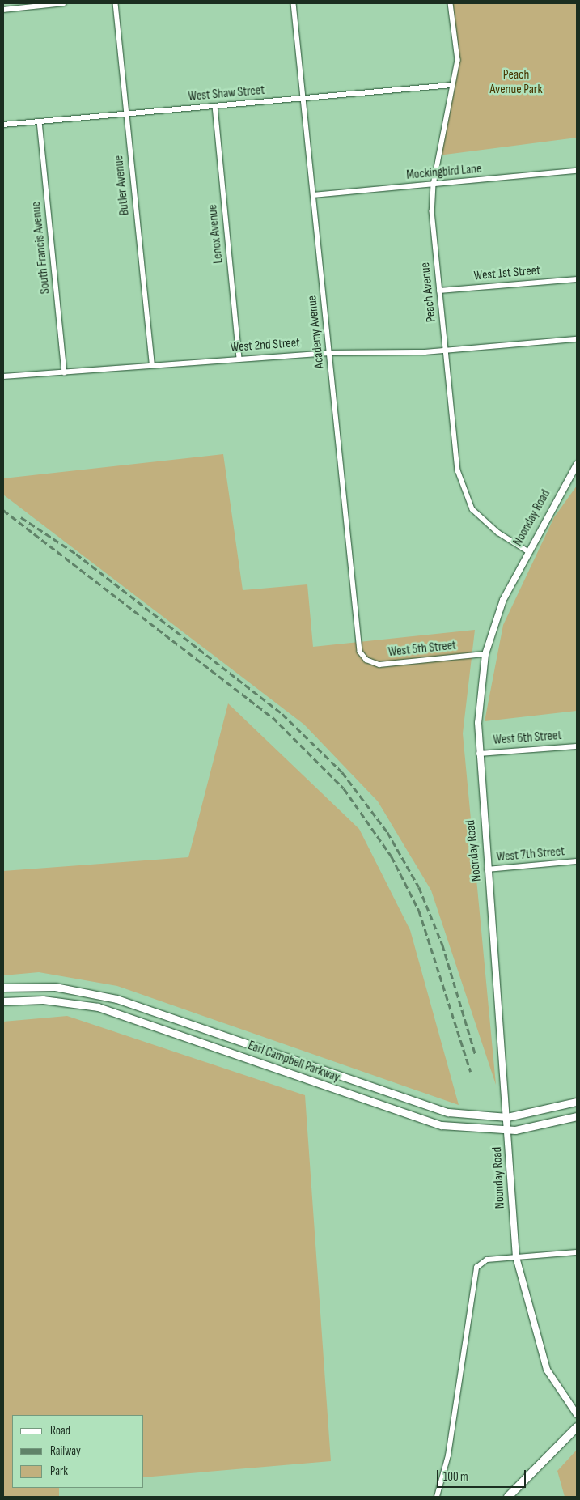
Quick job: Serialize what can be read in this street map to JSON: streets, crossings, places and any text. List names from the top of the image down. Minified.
{"streets":{"main road":["Earl Campbell Parkway"],"street":["West Shaw Street","Mockingbird Lane","Butler Avenue","Lenox Avenue","South Francis Avenue","West 1st Street","Peach Avenue","Academy Avenue","West 2nd Street","Noonday Road","West 5th Street","West 6th Street","West 7th Street"]},"crossings":[["West Shaw Street","Butler Avenue"],["West Shaw Street","Lenox Avenue"],["West Shaw Street","South Francis Avenue"],["West Shaw Street","Peach Avenue"],["West Shaw Street","Academy Avenue"],["Mockingbird Lane","Peach Avenue"],["Mockingbird Lane","Academy Avenue"],["Butler Avenue","West 2nd Street"],["Lenox Avenue","West 2nd Street"],["South Francis Avenue","West 2nd Street"],["West 1st Street","Peach Avenue"],["Peach Avenue","West 2nd Street"],["Peach Avenue","Noonday Road"],["Academy Avenue","West 2nd Street"],["Academy Avenue","West 5th Street"],["Noonday Road","West 5th Street"],["Noonday Road","West 6th Street"],["Noonday Road","West 7th Street"],["Noonday Road","Earl Campbell Parkway"]],"parks":["Peach Avenue Park"],"legend":["Road","Railway","Park"],"scale_bar":"100 m"}
